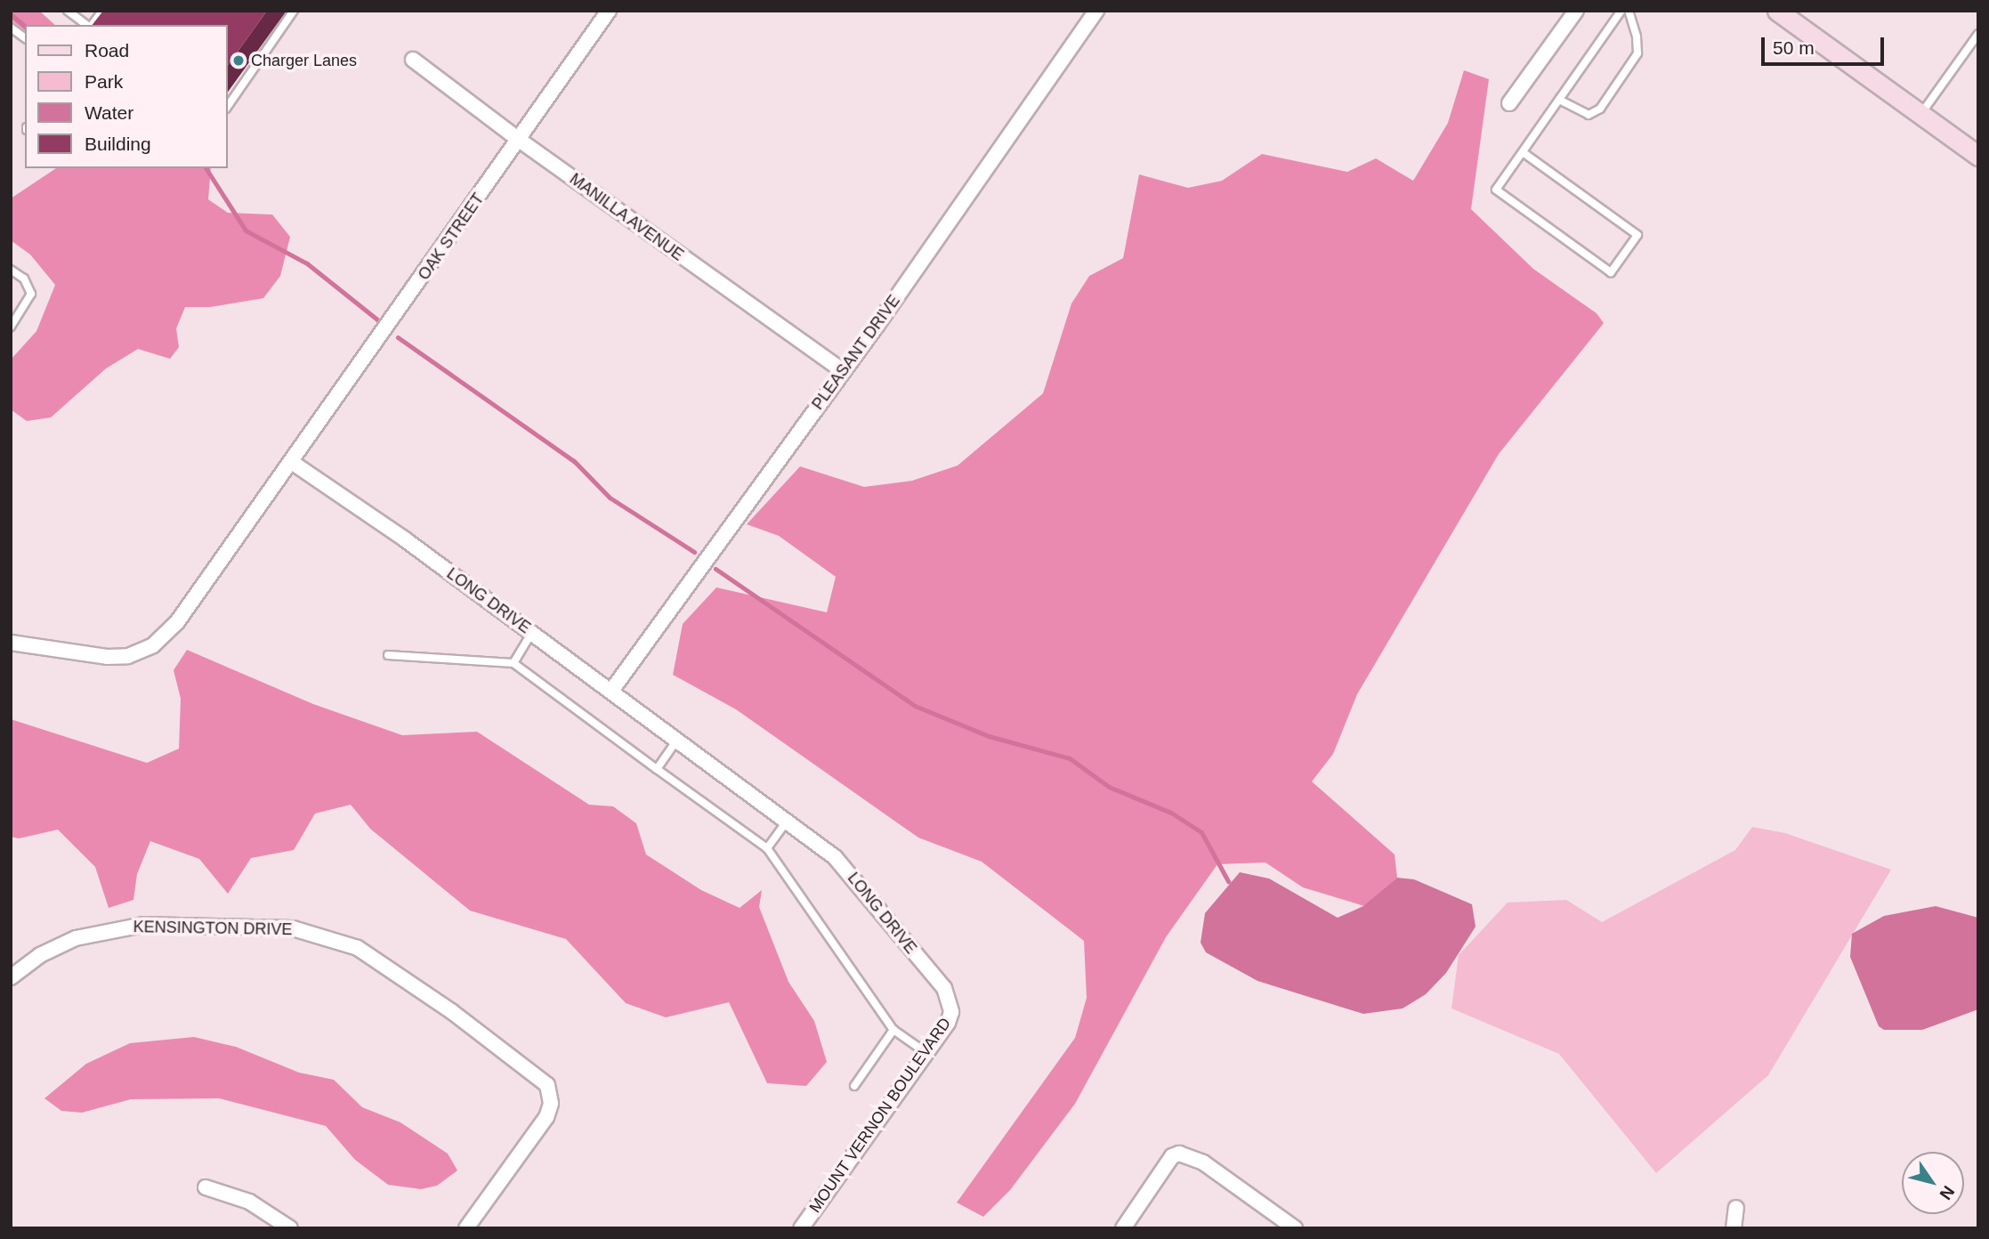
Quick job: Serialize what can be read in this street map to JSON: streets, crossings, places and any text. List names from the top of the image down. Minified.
{"streets":{"street":["MANILLA AVENUE","OAK STREET","PLEASANT DRIVE","LONG DRIVE","KENSINGTON DRIVE","MOUNT VERNON BOULEVARD"]},"crossings":[["MANILLA AVENUE","OAK STREET"],["MANILLA AVENUE","PLEASANT DRIVE"],["OAK STREET","LONG DRIVE"],["PLEASANT DRIVE","LONG DRIVE"],["LONG DRIVE","MOUNT VERNON BOULEVARD"]],"places":["Charger Lanes"],"legend":["Road","Park","Water","Building"],"scale_bar":"50 m","north":"bottom right"}
